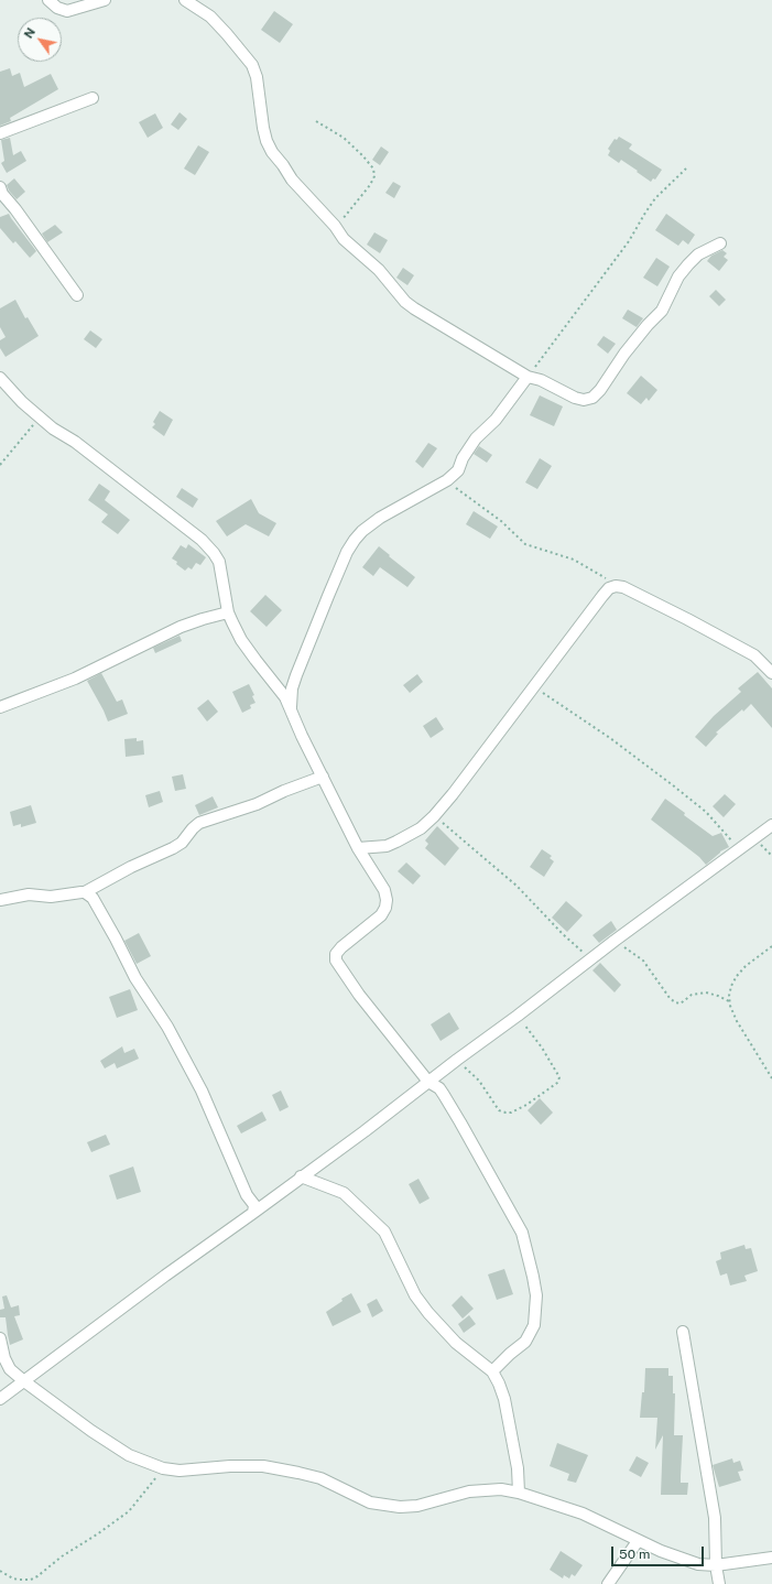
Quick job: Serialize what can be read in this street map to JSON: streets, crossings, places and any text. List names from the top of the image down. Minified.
{"scale_bar":"50 m","north":"top left"}
